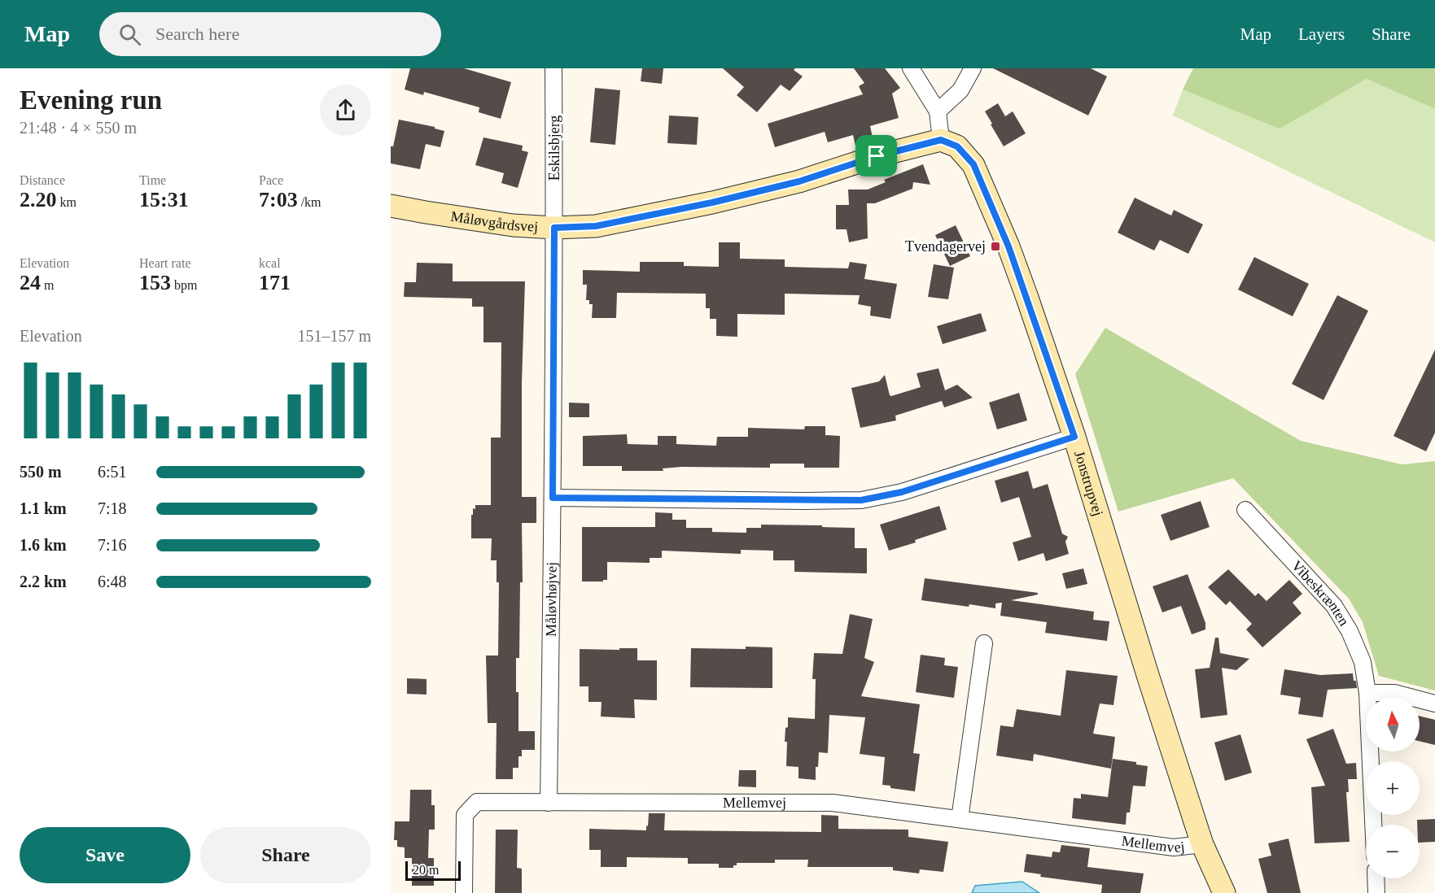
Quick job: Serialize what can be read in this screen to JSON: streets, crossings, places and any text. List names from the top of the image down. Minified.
{"streets":{"street":["Eskilsbjerg","Måløvgårdsvej","Jonstrupvej","Vibeskrænten","Måløvhøjvej","Mellemvej"]},"crossings":[["Eskilsbjerg","Måløvgårdsvej"],["Eskilsbjerg","Måløvhøjvej"],["Måløvgårdsvej","Jonstrupvej"],["Måløvgårdsvej","Måløvhøjvej"],["Jonstrupvej","Mellemvej"],["Måløvhøjvej","Mellemvej"]],"places":{"transit":["Tvendagervej"]},"scale_bar":"20 m","north":"top","page":{"header":"Map","search":"Search here","nav":["Map","Layers","Share"],"heading":["Evening run","21:48 · 4 × 550 m"],"stats":[["Distance","2.20 km"],["Time","15:31"],["Pace","7:03 /km"],["Elevation","24 m"],["Heart rate","153 bpm"],["kcal","171"]],"chart":["Elevation","151–157 m"],"list":[{"name":"550 m","note":"6:51"},{"name":"1.1 km","note":"7:18"},{"name":"1.6 km","note":"7:16"},{"name":"2.2 km","note":"6:48"}],"map_buttons":["+","−"],"buttons":["Save","Share"],"scale":"20 m"}}
